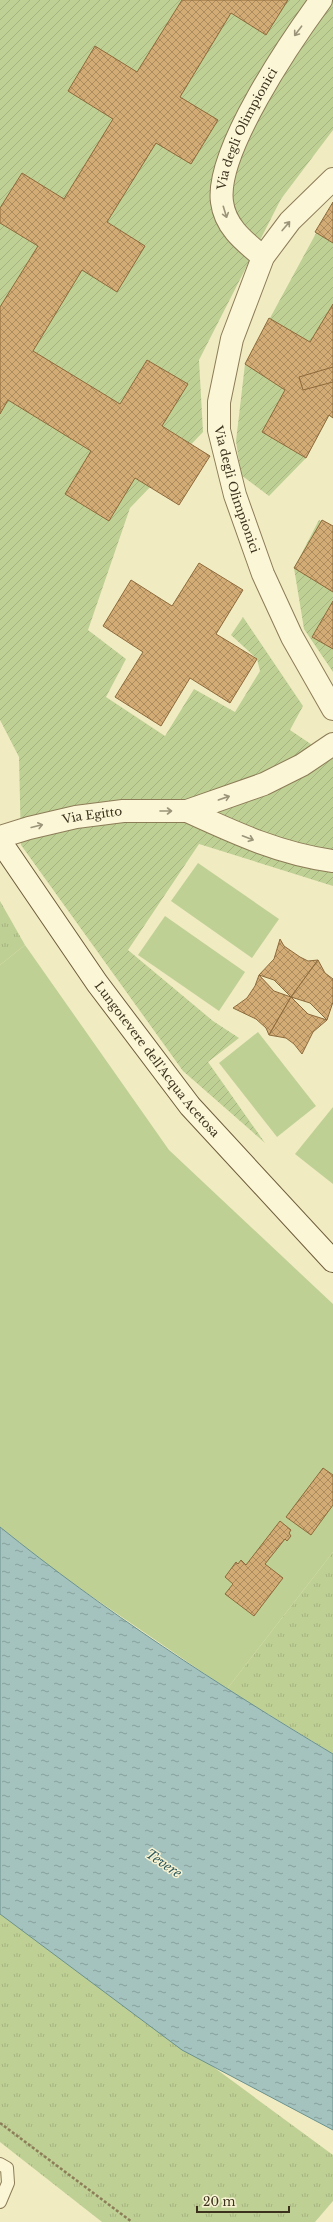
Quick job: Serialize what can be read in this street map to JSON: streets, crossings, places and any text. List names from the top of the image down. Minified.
{"streets":{"street":["Via degli Olimpionici","Via Egitto","Lungotevere dell'Acqua Acetosa"]},"one_way":["Via Egitto"],"water":["Tevere"],"scale_bar":"20 m"}
